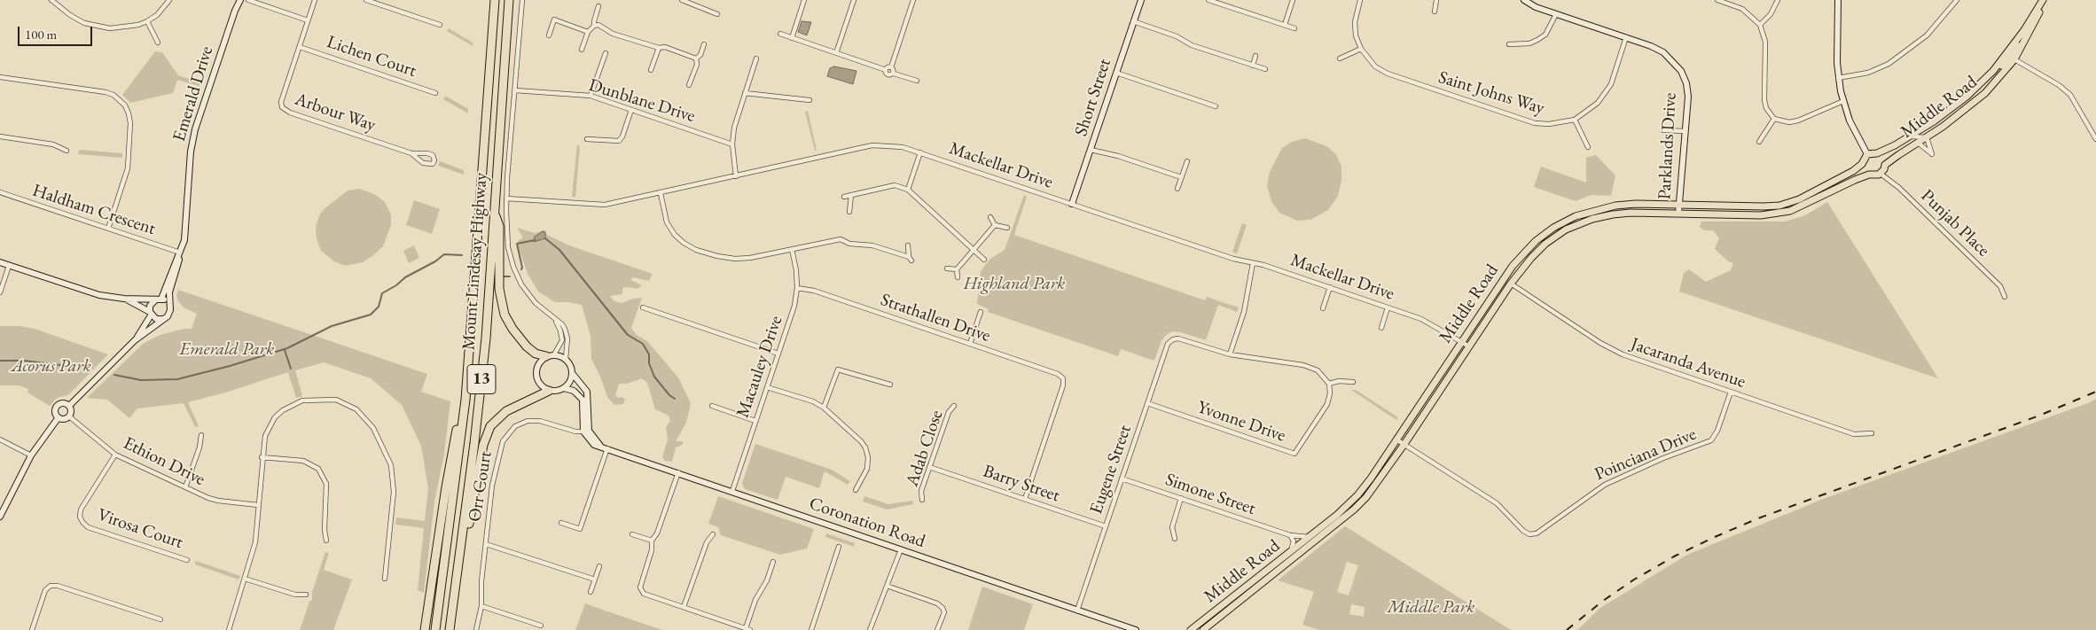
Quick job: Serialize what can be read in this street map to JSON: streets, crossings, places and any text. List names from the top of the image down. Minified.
{"streets":{"highway":["Mount Lindesay Highway","13"],"main road":["Middle Road"],"street":["Lichen Court","Saint Johns Way","Emerald Drive","Short Street","Dunblane Drive","Arbour Way","Parklands Drive","Mackellar Drive","Haldham Crescent","Punjab Place","Strathallen Drive","Jacaranda Avenue","Macauley Drive","Yvonne Drive","Adab Close","Poinciana Drive","Ethion Drive","Eugene Street","Barry Street","Orr Court","Simone Street","Coronation Road","Virosa Court"]},"crossings":[["Lichen Court","Arbour Way"],["Saint Johns Way","Parklands Drive"],["Emerald Drive","Haldham Crescent"],["Emerald Drive","Ethion Drive"],["Short Street","Mackellar Drive"],["Middle Road","Parklands Drive"],["Middle Road","Mackellar Drive"],["Middle Road","Punjab Place"],["Middle Road","Jacaranda Avenue"],["Middle Road","Poinciana Drive"],["Middle Road","Simone Street"],["Strathallen Drive","Macauley Drive"],["Strathallen Drive","Barry Street"],["Jacaranda Avenue","Poinciana Drive"],["Macauley Drive","Coronation Road"],["Yvonne Drive","Eugene Street"],["Adab Close","Barry Street"],["Ethion Drive","Virosa Court"],["Eugene Street","Barry Street"],["Eugene Street","Simone Street"],["Eugene Street","Coronation Road"],["Orr Court","Coronation Road"]],"parks":["Highland Park","Emerald Park","Acorus Park","Middle Park"],"scale_bar":"100 m"}
